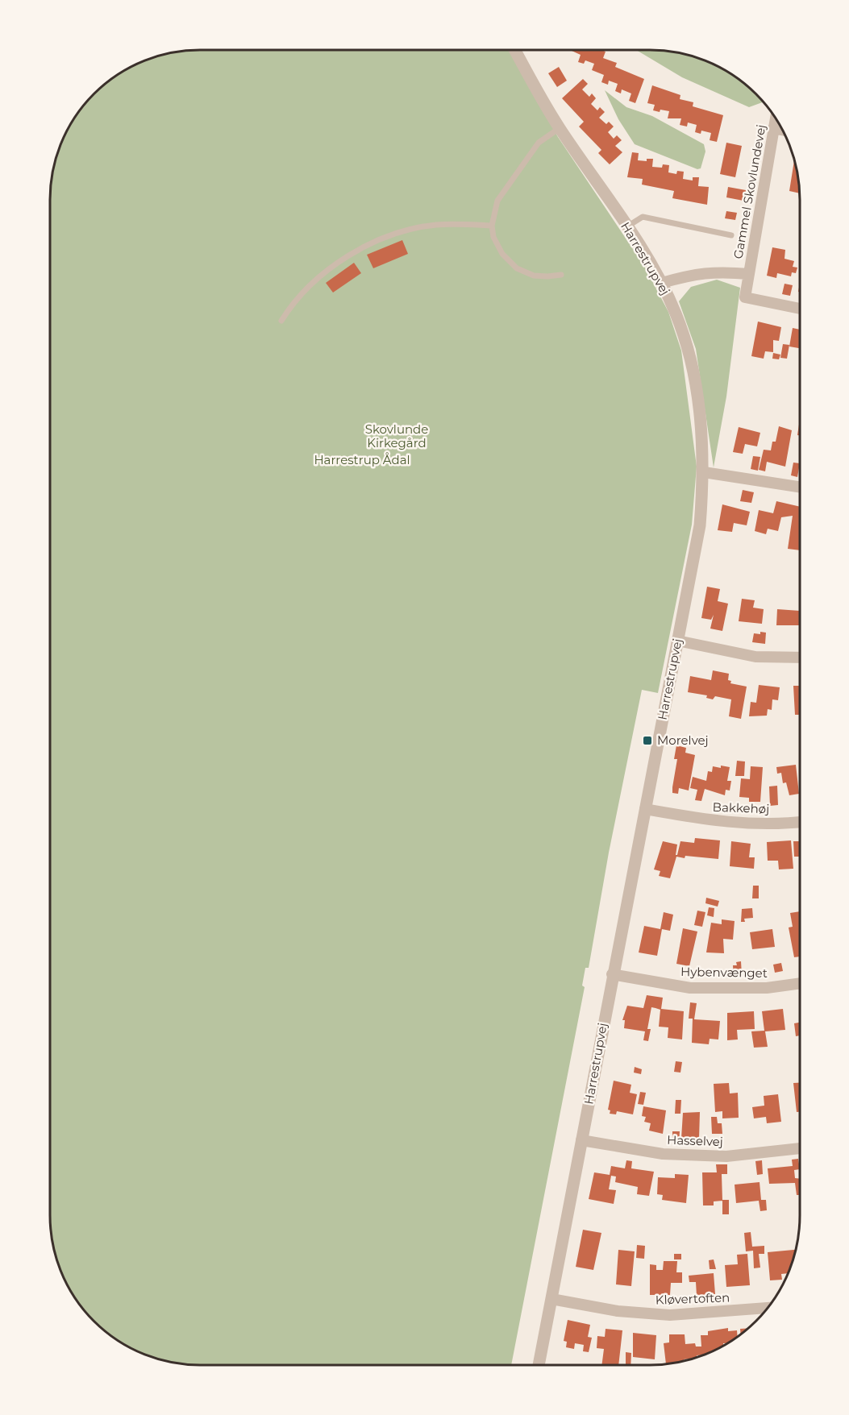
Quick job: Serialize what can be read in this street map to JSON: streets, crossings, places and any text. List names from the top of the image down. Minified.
{"streets":{"street":["Gammel Skovlundevej","Harrestrupvej","Bakkehøj","Hybenvænget","Hasselvej","Kløvertoften"]},"crossings":[["Gammel Skovlundevej","Harrestrupvej"],["Harrestrupvej","Bakkehøj"],["Harrestrupvej","Hybenvænget"],["Harrestrupvej","Hasselvej"],["Harrestrupvej","Kløvertoften"]],"parks":["Skovlunde Kirkegård","Harrestrup Ådal"],"places":{"transit":["Morelvej"]}}
